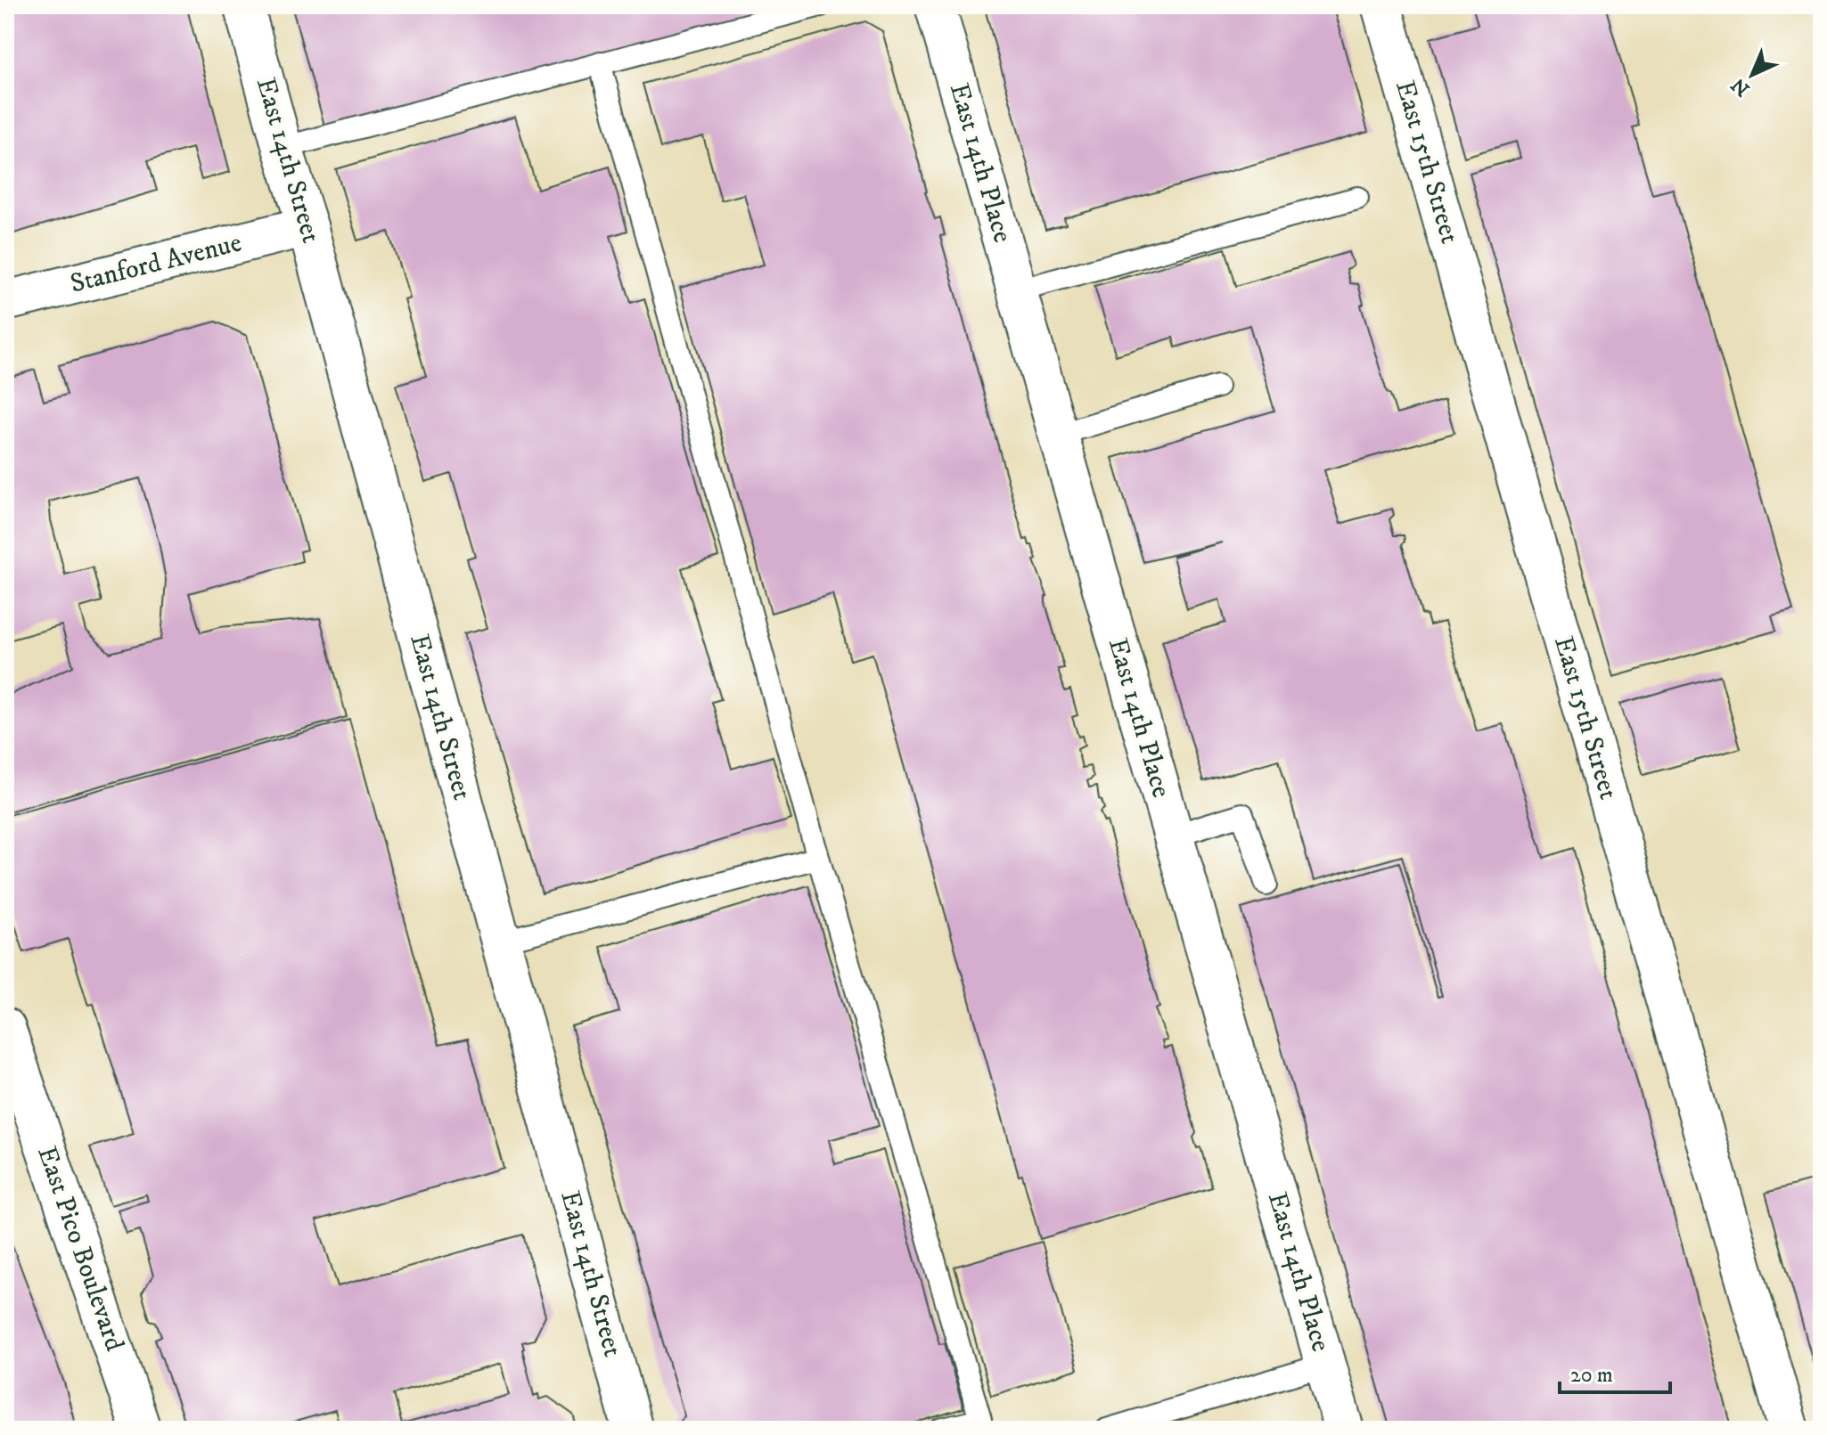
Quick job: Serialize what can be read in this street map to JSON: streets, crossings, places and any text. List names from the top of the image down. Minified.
{"streets":{"street":["East 14th Street","East 15th Street","East 14th Place","Stanford Avenue","East Pico Boulevard"]},"crossings":[["East 14th Street","Stanford Avenue"]],"scale_bar":"20 m","north":"bottom left"}
